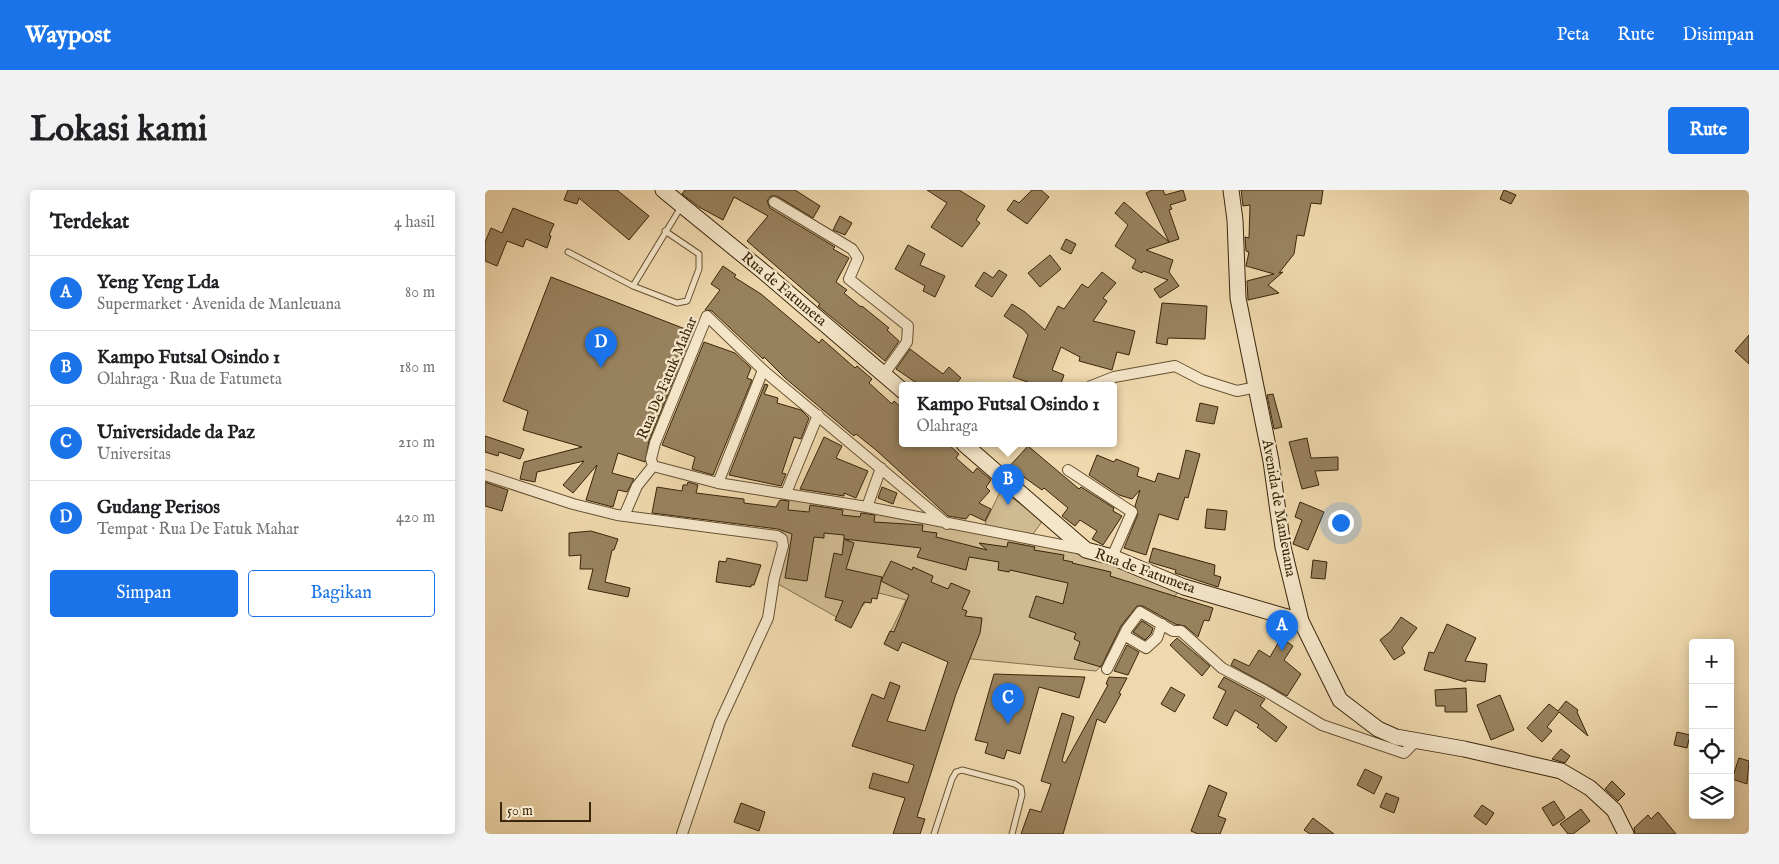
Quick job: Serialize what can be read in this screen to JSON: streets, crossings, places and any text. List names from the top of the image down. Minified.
{"streets":{"street":["Rua de Fatumeta","Rua De Fatuk Mahar","Avenida de Manleuana"]},"crossings":[["Rua de Fatumeta","Rua De Fatuk Mahar"],["Rua de Fatumeta","Avenida de Manleuana"]],"scale_bar":"50 m","page":{"header":"Waypost","nav":["Peta","Rute","Disimpan"],"buttons":["Rute",["Simpan","Bagikan"]],"title":"Lokasi kami","heading":["Terdekat","4 hasil"],"list":[{"mark":"A","name":"Yeng Yeng Lda","note":"Supermarket · Avenida de Manleuana","value":"80 m"},{"mark":"B","name":"Kampo Futsal Osindo 1","note":"Olahraga · Rua de Fatumeta","value":"180 m"},{"mark":"C","name":"Universidade da Paz","note":"Universitas","value":"210 m"},{"mark":"D","name":"Gudang Perisos","note":"Tempat · Rua De Fatuk Mahar","value":"420 m"}],"pins":["D","B","A","C"],"popup":["Kampo Futsal Osindo 1","Olahraga"],"map_buttons":["+","−"],"scale":"50 m"}}
